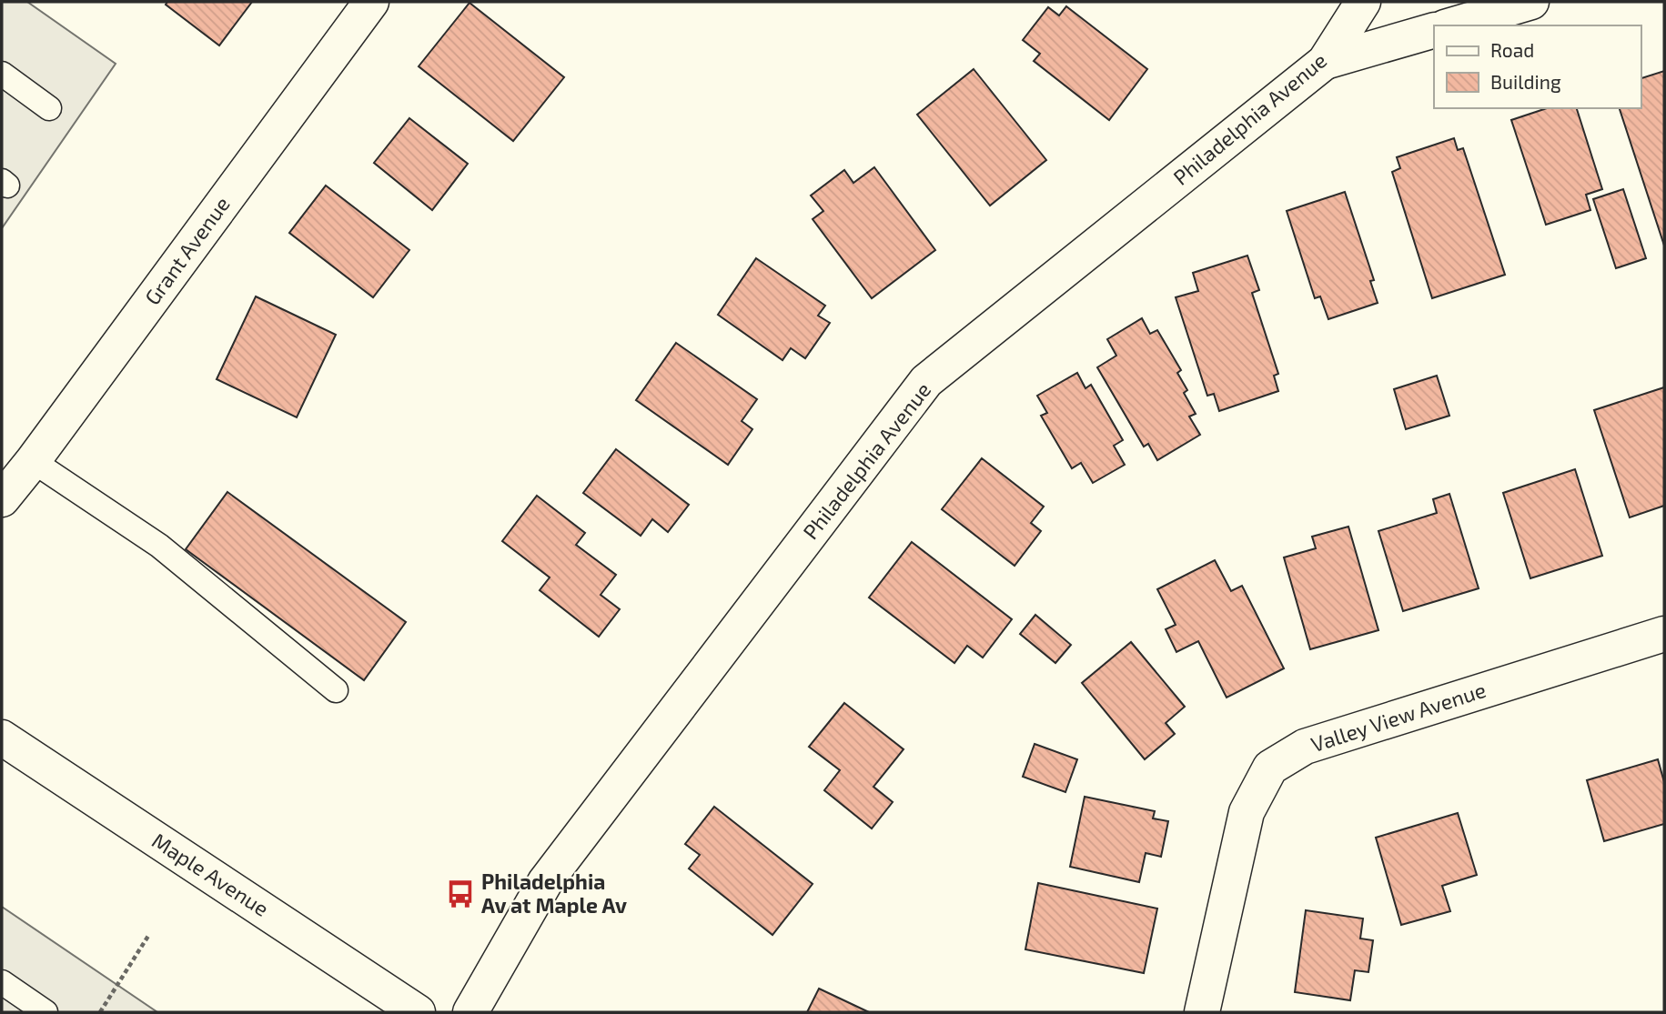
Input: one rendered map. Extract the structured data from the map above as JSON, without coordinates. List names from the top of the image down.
{
  "streets": {
    "street": [
      "Philadelphia Avenue",
      "Grant Avenue",
      "Valley View Avenue",
      "Maple Avenue"
    ]
  },
  "places": {
    "bus stop": ["Philadelphia Av at Maple Av"]
  },
  "legend": ["Road", "Building"]
}
